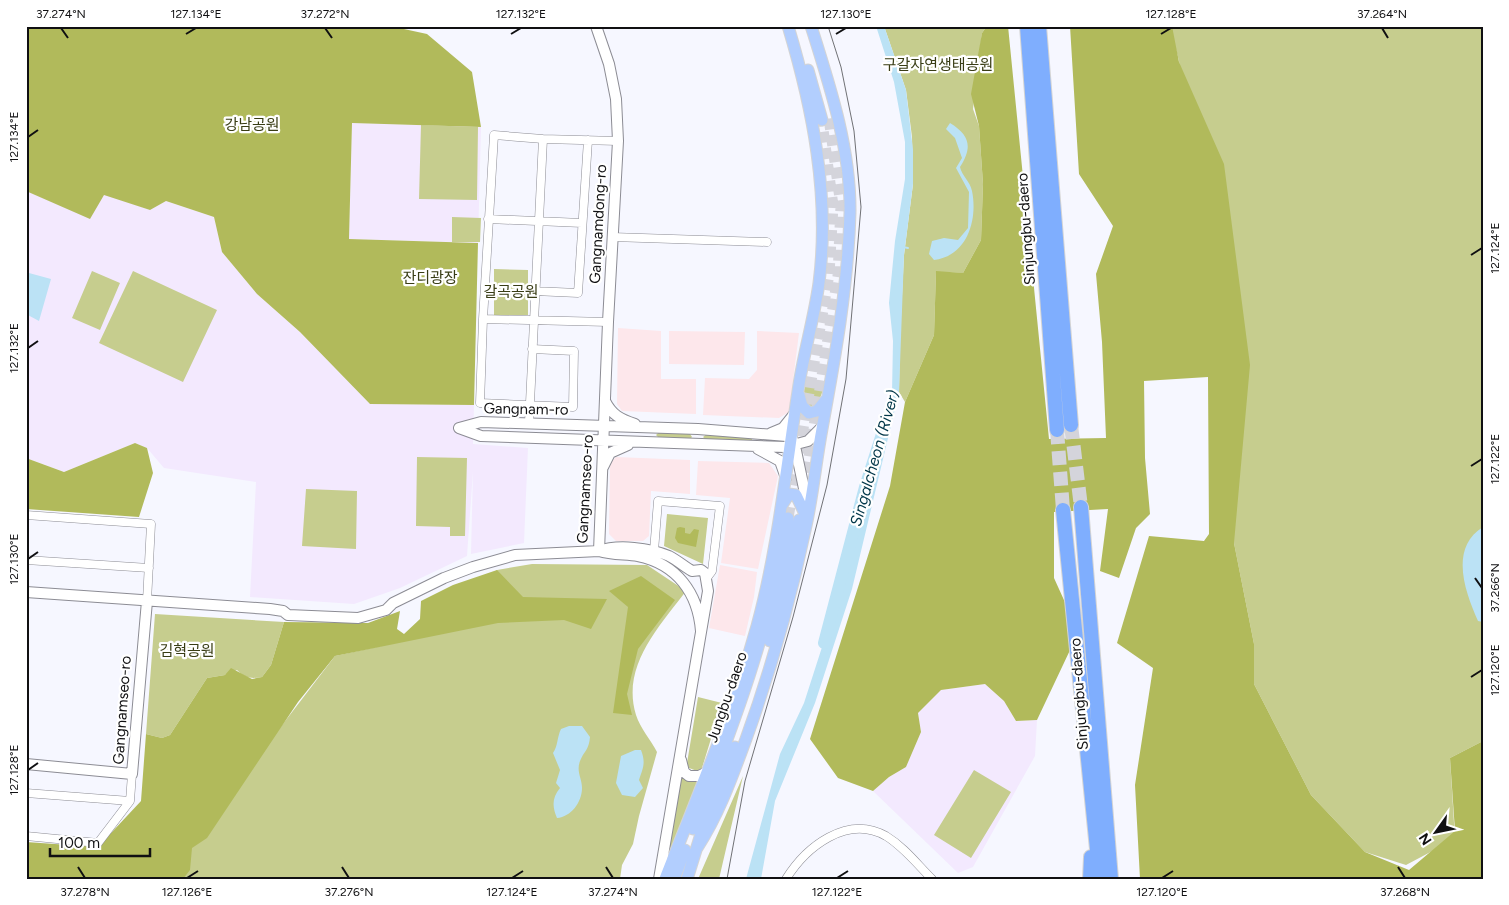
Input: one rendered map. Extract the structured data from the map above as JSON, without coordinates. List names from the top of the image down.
{
  "streets": {
    "highway": ["Sinjungbu-daero"],
    "main road": ["Jungbu-daero"],
    "street": ["Gangnamdong-ro", "Gangnam-ro", "Gangnamseo-ro"]
  },
  "crossings": [
    ["Gangnamdong-ro", "Gangnam-ro"],
    ["Gangnamdong-ro", "Gangnamseo-ro"],
    ["Gangnam-ro", "Gangnamseo-ro"],
    ["Gangnamseo-ro", "Jungbu-daero"]
  ],
  "water": ["Singalcheon (River)"],
  "parks": [
    "구갈자연생태공원",
    "강남공원",
    "잔디광장",
    "갈곡공원",
    "김혁공원"
  ],
  "scale_bar": "100 m",
  "north": "bottom left",
  "coordinates": [
    "37.274°N",
    "127.134°E",
    "37.272°N",
    "127.132°E",
    "127.130°E",
    "127.128°E",
    "37.264°N",
    "127.124°E",
    "127.122°E",
    "37.266°N",
    "127.120°E",
    "37.278°N",
    "127.126°E",
    "37.276°N",
    "37.268°N"
  ]
}
